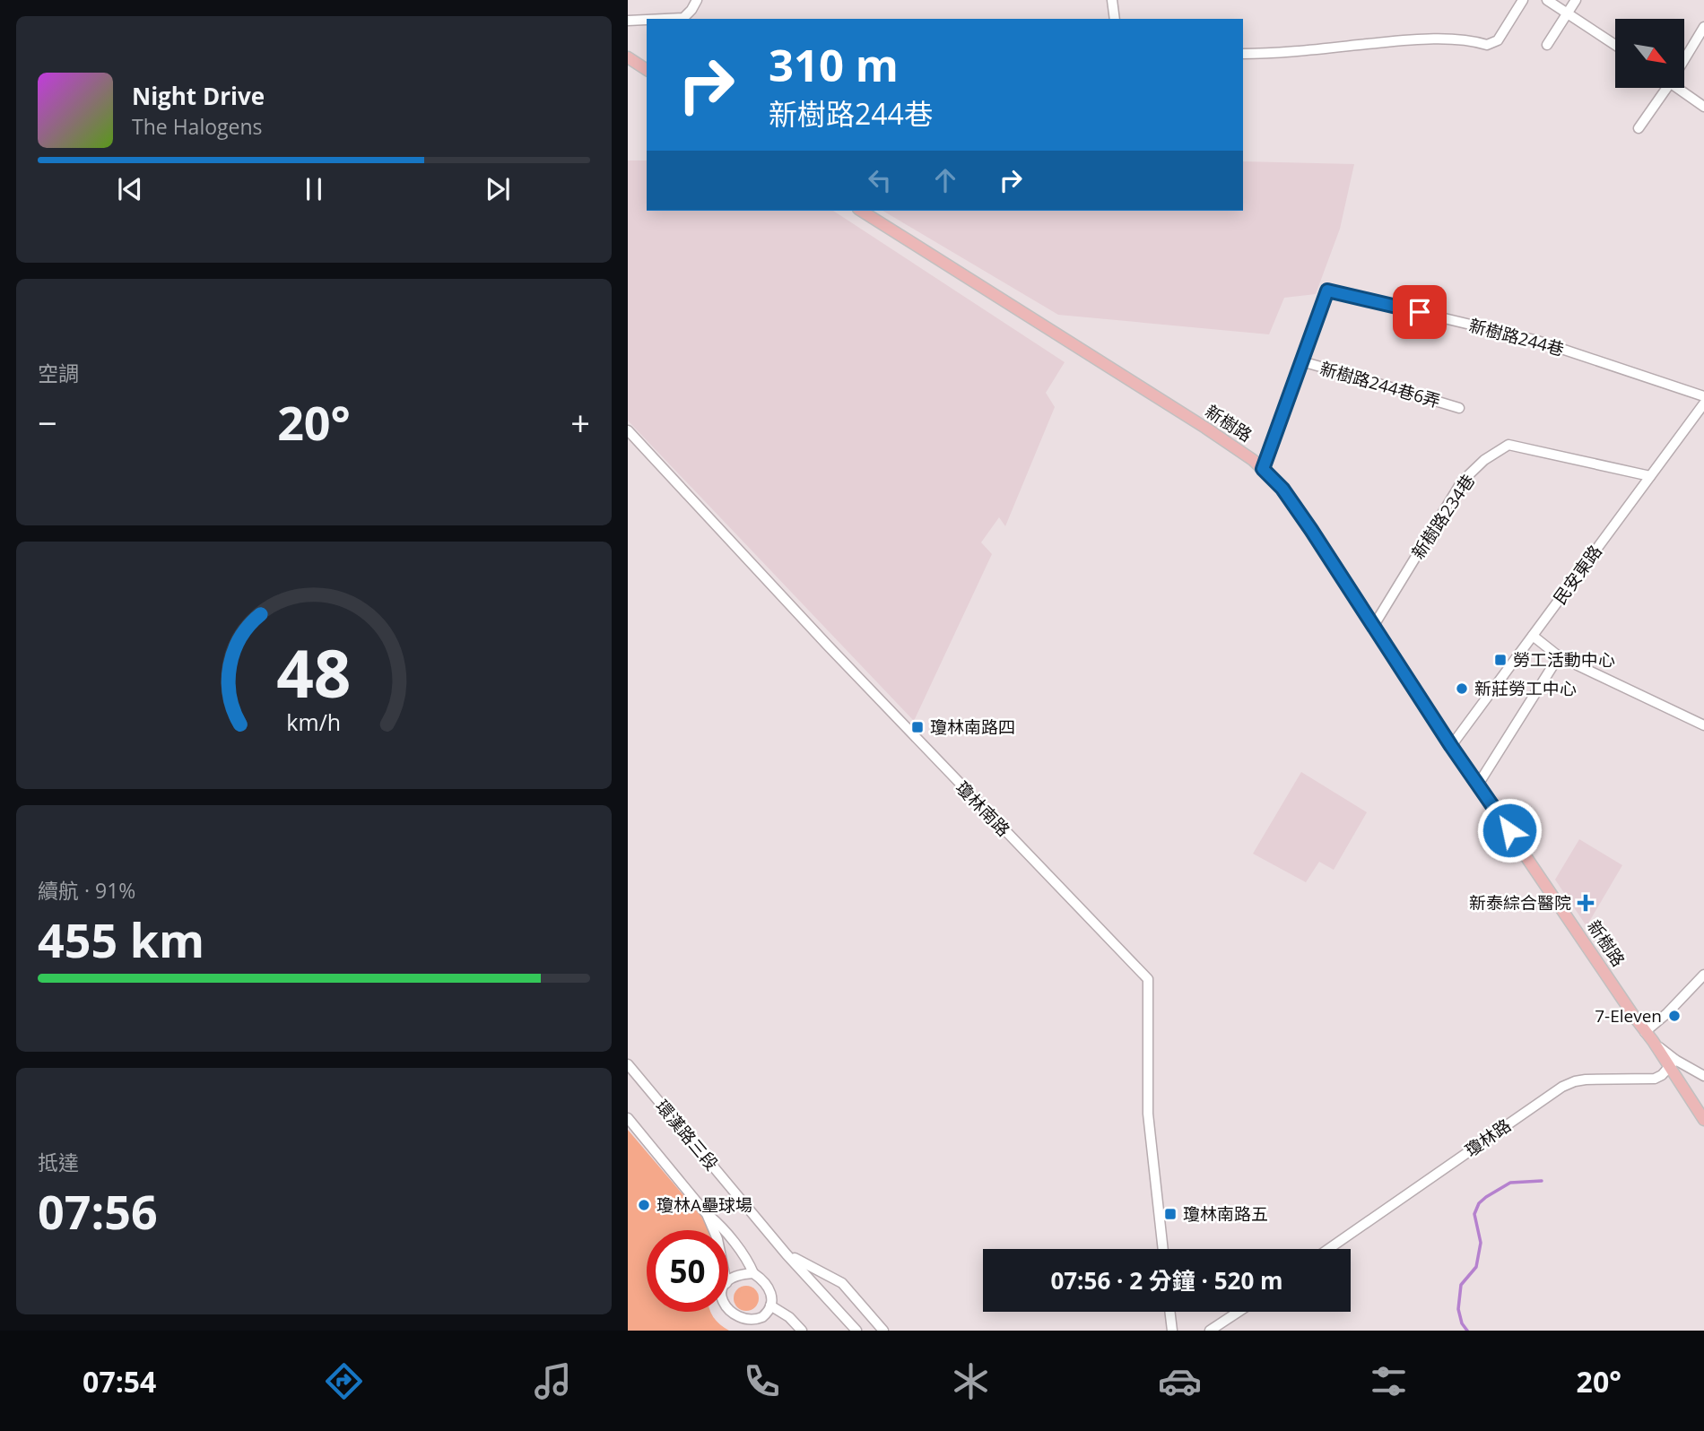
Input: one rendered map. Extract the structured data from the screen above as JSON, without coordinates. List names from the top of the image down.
{
  "streets": {
    "main road": ["新樹路"],
    "street": [
      "新樹路244巷",
      "新樹路244巷6弄",
      "新樹路234巷",
      "民安東路",
      "瓊林南路",
      "環漢路三段",
      "瓊林路"
    ]
  },
  "crossings": [
    ["新樹路244巷", "新樹路244巷6弄"],
    ["新樹路244巷", "新樹路"],
    ["新樹路", "新樹路234巷"],
    ["新樹路", "民安東路"],
    ["新樹路", "瓊林路"],
    ["新樹路234巷", "民安東路"]
  ],
  "places": {
    "transit": ["勞工活動中心", "瓊林南路四", "瓊林南路五"],
    "other": ["新莊勞工中心", "7-Eleven", "瓊林A壘球場"],
    "health": ["新泰綜合醫院"]
  },
  "north": "bottom right",
  "page": {
    "turn": ["310 m", "新樹路244巷"],
    "song": ["Night Drive", "The Halogens"],
    "tile": [
      "空調",
      ["續航 · 91%", "455 km"],
      ["抵達", "07:56"]
    ],
    "heat": ["−", "20°", "+"],
    "limit": "50",
    "trip": "07:56 · 2 分鐘 · 520 m",
    "tabs": ["07:54", "20°"],
    "gauge": ["48", "km/h"]
  }
}
